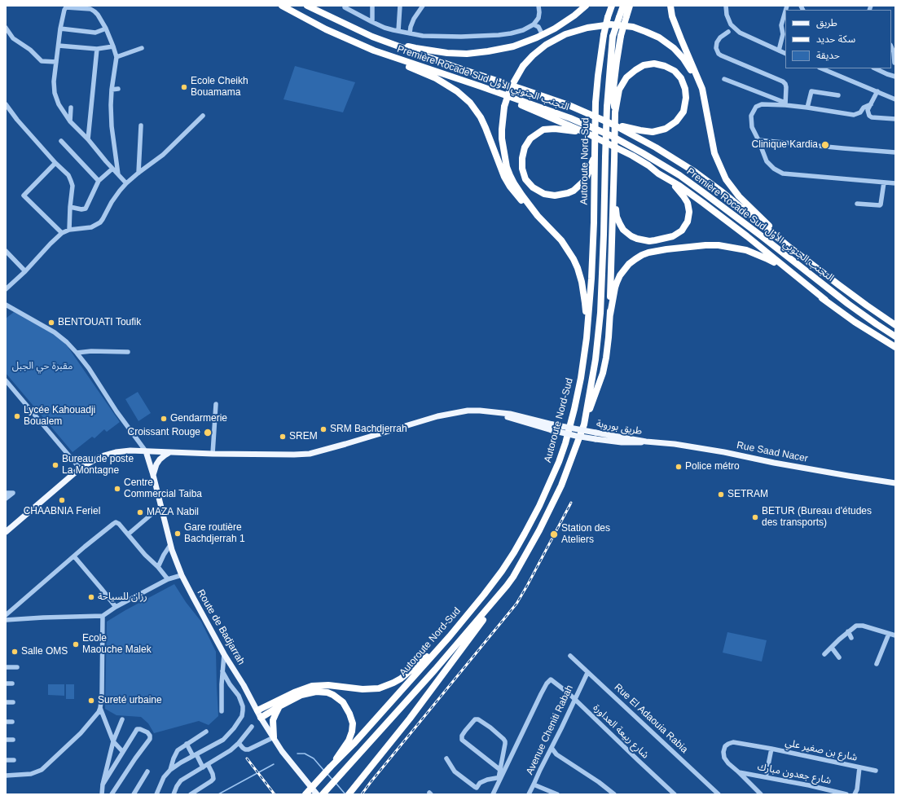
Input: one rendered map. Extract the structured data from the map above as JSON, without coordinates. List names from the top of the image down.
{
  "streets": {
    "highway": ["Première Rocade Sud التجنب الجنوبي الأول", "Autoroute Nord-Sud"],
    "main road": ["طريق بوروبة", "Rue Saad Nacer", "Route de Badjarrah"],
    "street": [
      "Rue El Adaouia Rabia",
      "Avenue Cheniti Rabah",
      "شارع ربيعة العداورة",
      "شارع بن صغير علي",
      "شارع جعدون مبارك"
    ]
  },
  "crossings": [
    ["طريق بوروبة", "Rue Saad Nacer"],
    ["طريق بوروبة", "Route de Badjarrah"],
    ["Rue El Adaouia Rabia", "Avenue Cheniti Rabah"],
    ["Avenue Cheniti Rabah", "شارع ربيعة العداورة"],
    ["شارع بن صغير علي", "شارع جعدون مبارك"]
  ],
  "parks": ["مقبرة حي الجبل"],
  "places": [
    "Ecole Cheikh Bouamama",
    "Clinique Kardia",
    "BENTOUATI Toufik",
    "Lycée Kahouadji Boualem",
    "Gendarmerie",
    "SRM Bachdjerrah",
    "Croissant Rouge",
    "SREM",
    "Bureau de poste La Montagne",
    "Police métro",
    "Centre Commercial Taiba",
    "SETRAM",
    "CHAABNIA Feriel",
    "MAZA Nabil",
    "BETUR (Bureau d'études des transports)",
    "Gare routière Bachdjerrah 1",
    "Station des Ateliers",
    "رزان للسياحة",
    "Ecole Maouche Malek",
    "Salle OMS",
    "Sureté urbaine"
  ],
  "legend": ["طريق", "سكة حديد", "حديقة"]
}
